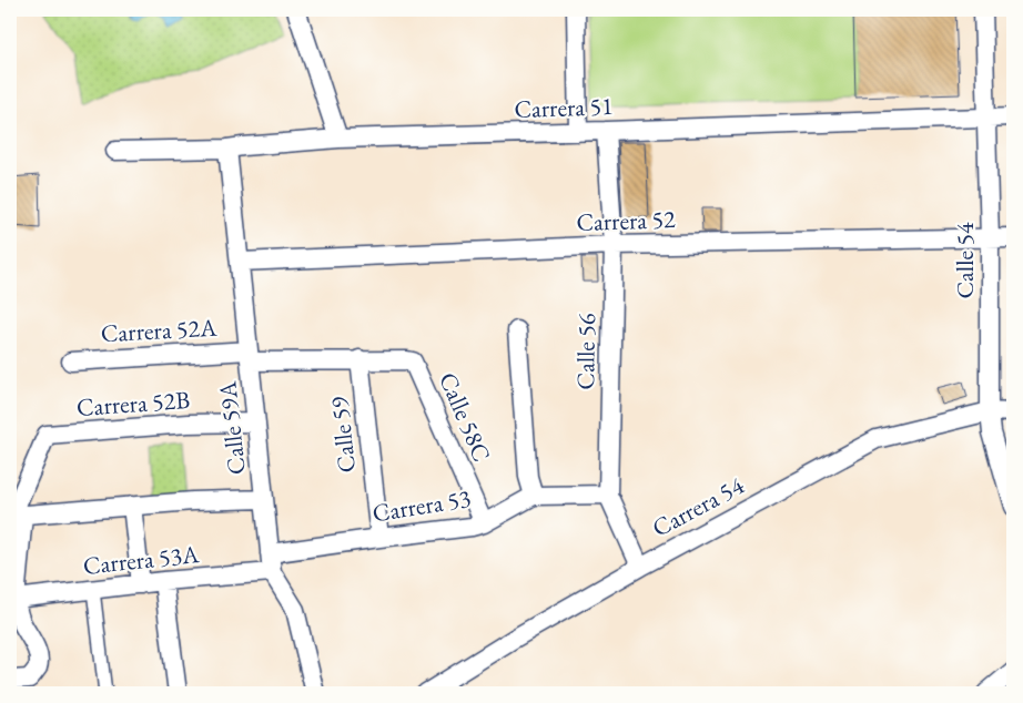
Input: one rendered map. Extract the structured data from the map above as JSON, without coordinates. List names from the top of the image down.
{
  "streets": {
    "street": [
      "Carrera 51",
      "Carrera 52",
      "Calle 54",
      "Carrera 52A",
      "Calle 56",
      "Carrera 52B",
      "Calle 58C",
      "Calle 59A",
      "Calle 59",
      "Carrera 53",
      "Carrera 54",
      "Carrera 53A"
    ]
  },
  "crossings": [
    ["Carrera 51", "Calle 54"],
    ["Carrera 51", "Calle 56"],
    ["Carrera 51", "Calle 59A"],
    ["Carrera 52", "Calle 54"],
    ["Carrera 52", "Calle 56"],
    ["Carrera 52", "Calle 59A"],
    ["Calle 54", "Carrera 54"],
    ["Carrera 52A", "Calle 58C"],
    ["Carrera 52A", "Calle 59A"],
    ["Carrera 52A", "Calle 59"],
    ["Calle 56", "Carrera 53"],
    ["Calle 56", "Carrera 54"],
    ["Carrera 52B", "Calle 59A"],
    ["Calle 58C", "Carrera 53"],
    ["Calle 59A", "Carrera 53"],
    ["Calle 59A", "Carrera 53A"],
    ["Calle 59", "Carrera 53"]
  ]
}
